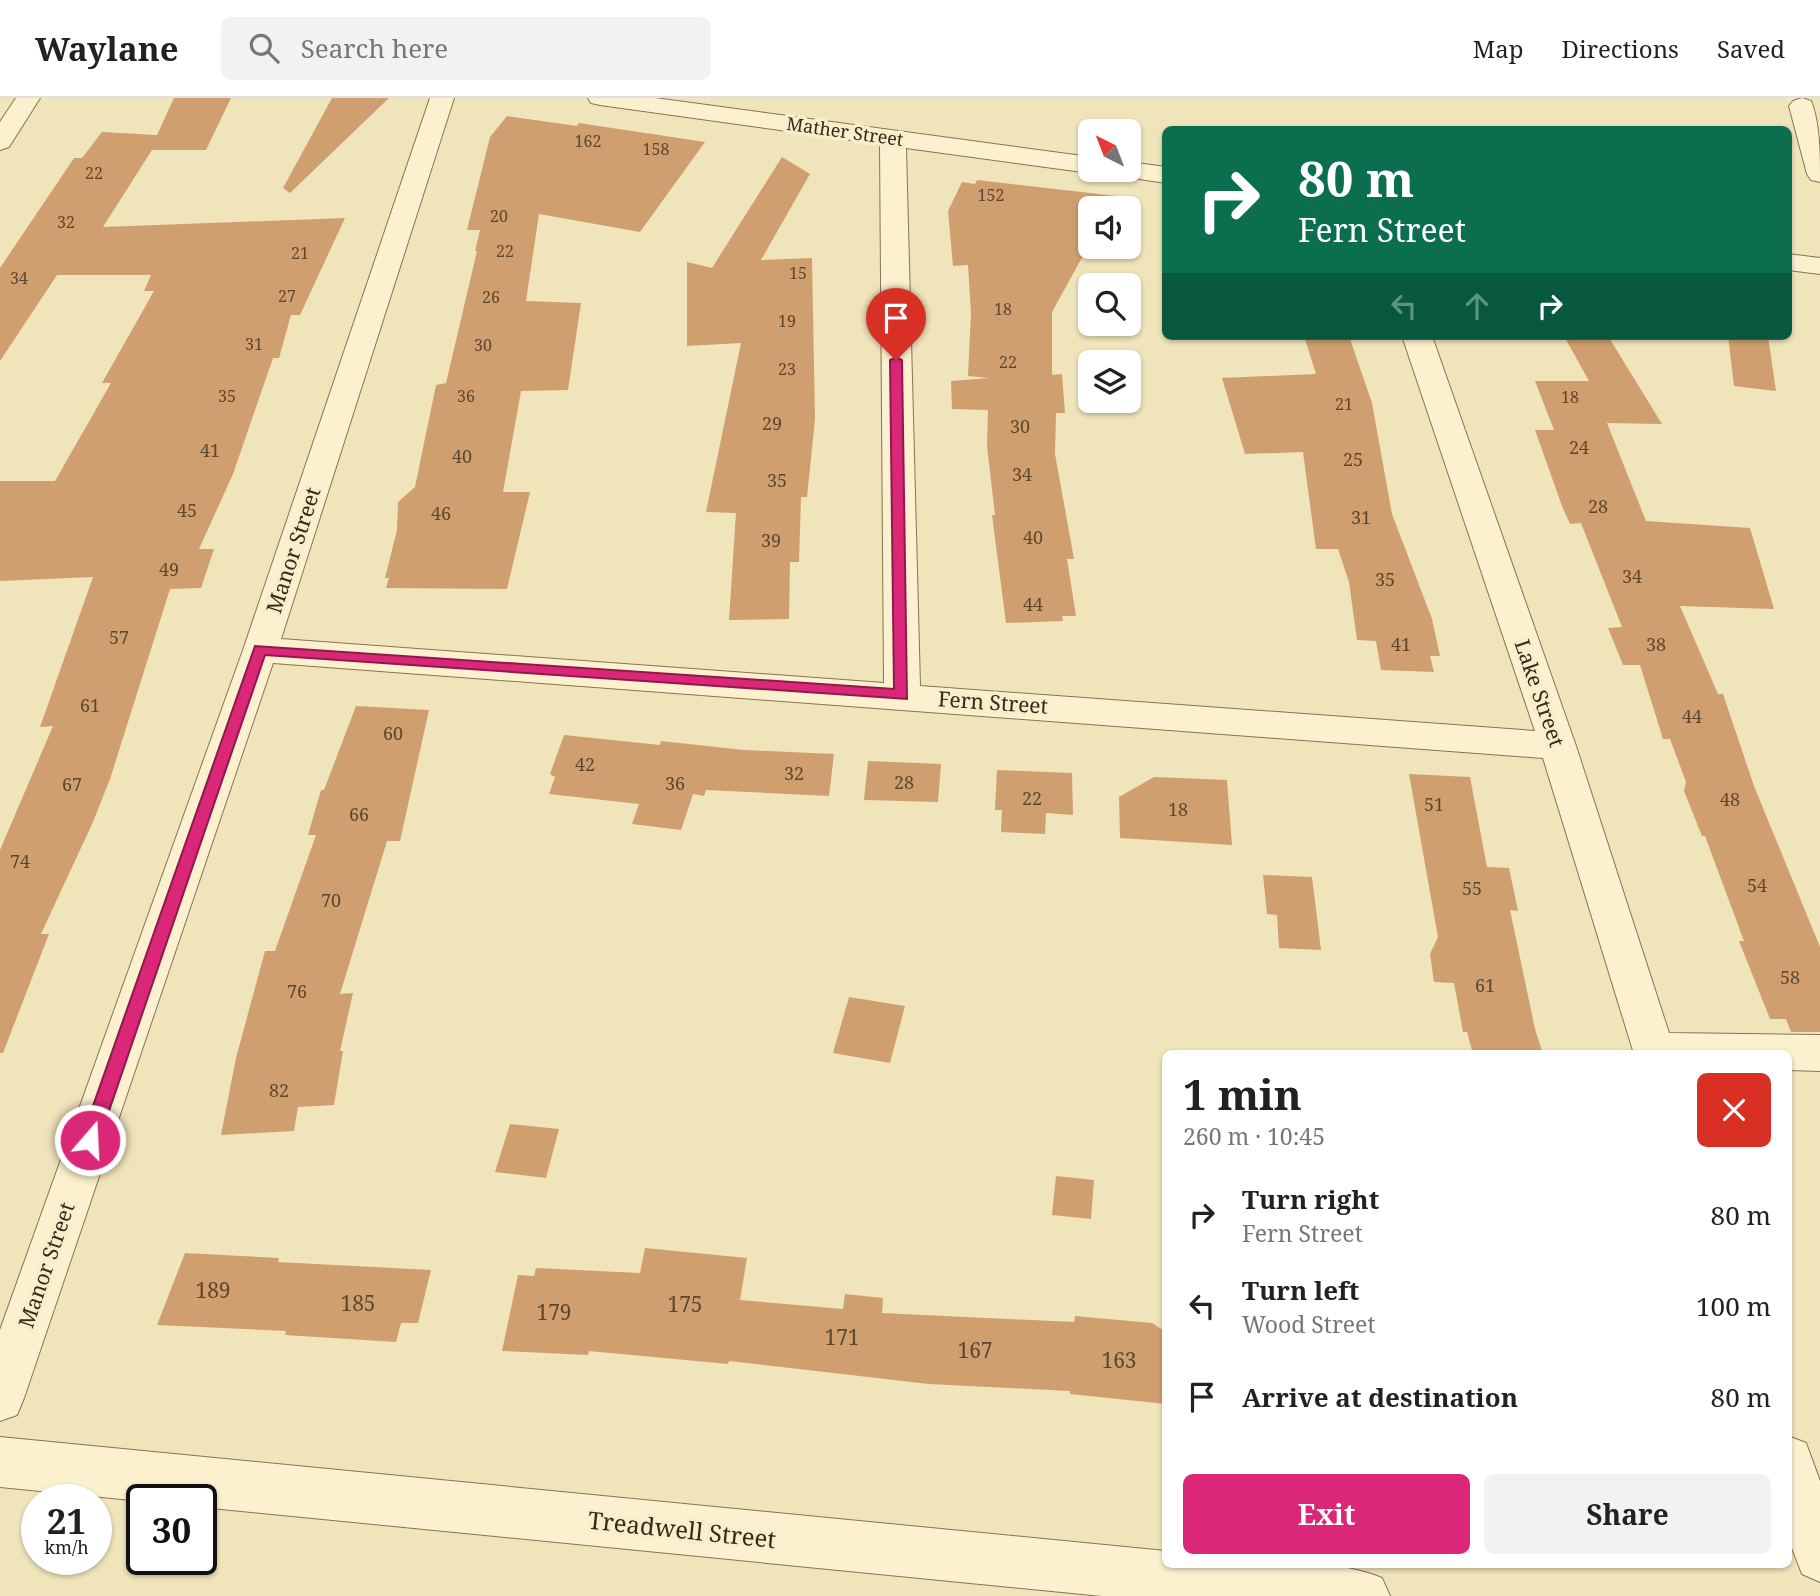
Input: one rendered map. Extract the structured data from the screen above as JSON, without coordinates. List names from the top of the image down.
{
  "streets": {
    "street": [
      "Mather Street",
      "Manor Street",
      "Lake Street",
      "Fern Street",
      "Treadwell Street"
    ]
  },
  "crossings": [
    ["Manor Street", "Fern Street"],
    ["Lake Street", "Fern Street"]
  ],
  "house_numbers": [
    "162",
    "158",
    "22",
    "152",
    "20",
    "32",
    "22",
    "21",
    "15",
    "34",
    "27",
    "26",
    "18",
    "19",
    "31",
    "30",
    "22",
    "23",
    "35",
    "36",
    "18",
    "21",
    "29",
    "30",
    "24",
    "41",
    "40",
    "25",
    "34",
    "35",
    "28",
    "45",
    "46",
    "31",
    "40",
    "39",
    "49",
    "34",
    "35",
    "44",
    "57",
    "41",
    "38",
    "61",
    "44",
    "60",
    "42",
    "32",
    "28",
    "36",
    "67",
    "22",
    "48",
    "51",
    "18",
    "66",
    "74",
    "54",
    "55",
    "70",
    "58",
    "61",
    "76",
    "82",
    "189",
    "185",
    "175",
    "179",
    "171",
    "167",
    "163"
  ],
  "north": "top left",
  "page": {
    "header": "Waylane",
    "search": "Search here",
    "nav": ["Map", "Directions", "Saved"],
    "turn": ["80 m", "Fern Street"],
    "heading": ["1 min", "260 m · 10:45"],
    "list": [
      {
        "name": "Turn right",
        "note": "Fern Street",
        "value": "80 m"
      },
      {
        "name": "Turn left",
        "note": "Wood Street",
        "value": "100 m"
      },
      {
        "name": "Arrive at destination",
        "value": "80 m"
      }
    ],
    "buttons": ["Exit", "Share"],
    "speed": "21 km/h",
    "limit": "30"
  }
}
